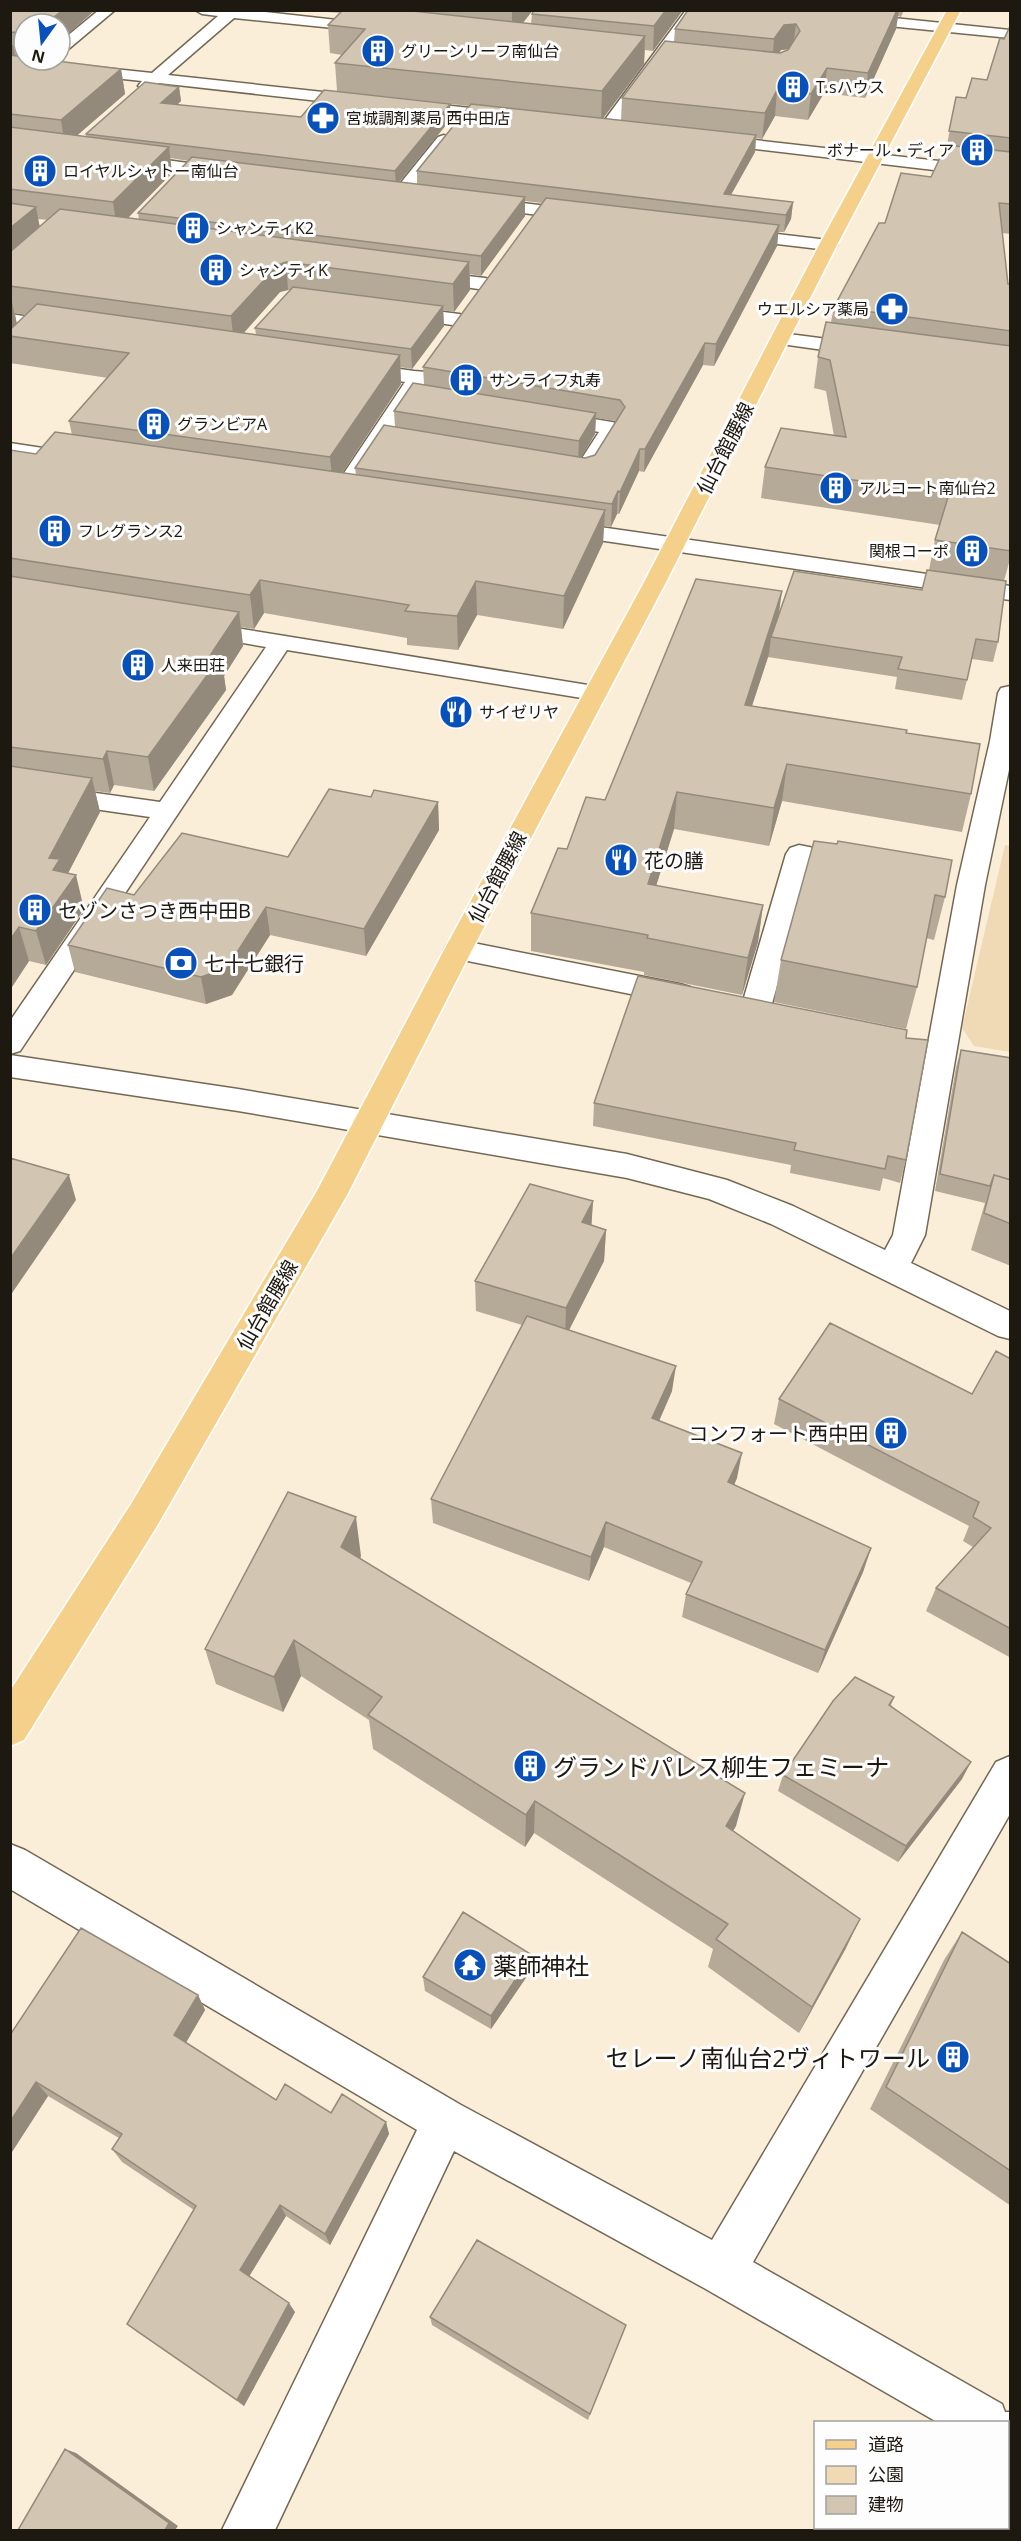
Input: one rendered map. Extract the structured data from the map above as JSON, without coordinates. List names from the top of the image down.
{
  "streets": {
    "main road": ["仙台館腰線"]
  },
  "places": {
    "building": [
      "グリーンリーフ南仙台",
      "T.sハウス",
      "ボナール・ディア",
      "ロイヤルシャトー南仙台",
      "シャンティK2",
      "シャンティK",
      "サンライフ丸寿",
      "グランビアA",
      "アルコート南仙台2",
      "フレグランス2",
      "関根コーポ",
      "人来田荘",
      "セゾンさつき西中田B",
      "コンフォート西中田",
      "グランドパレス柳生フェミーナ",
      "セレーノ南仙台2ヴィトワール"
    ],
    "pharmacy": ["宮城調剤薬局 西中田店", "ウエルシア薬局"],
    "restaurant": ["サイゼリヤ", "花の膳"],
    "bank": ["七十七銀行"],
    "temple": ["薬師神社"]
  },
  "legend": ["道路", "公園", "建物"],
  "north": "bottom"
}
